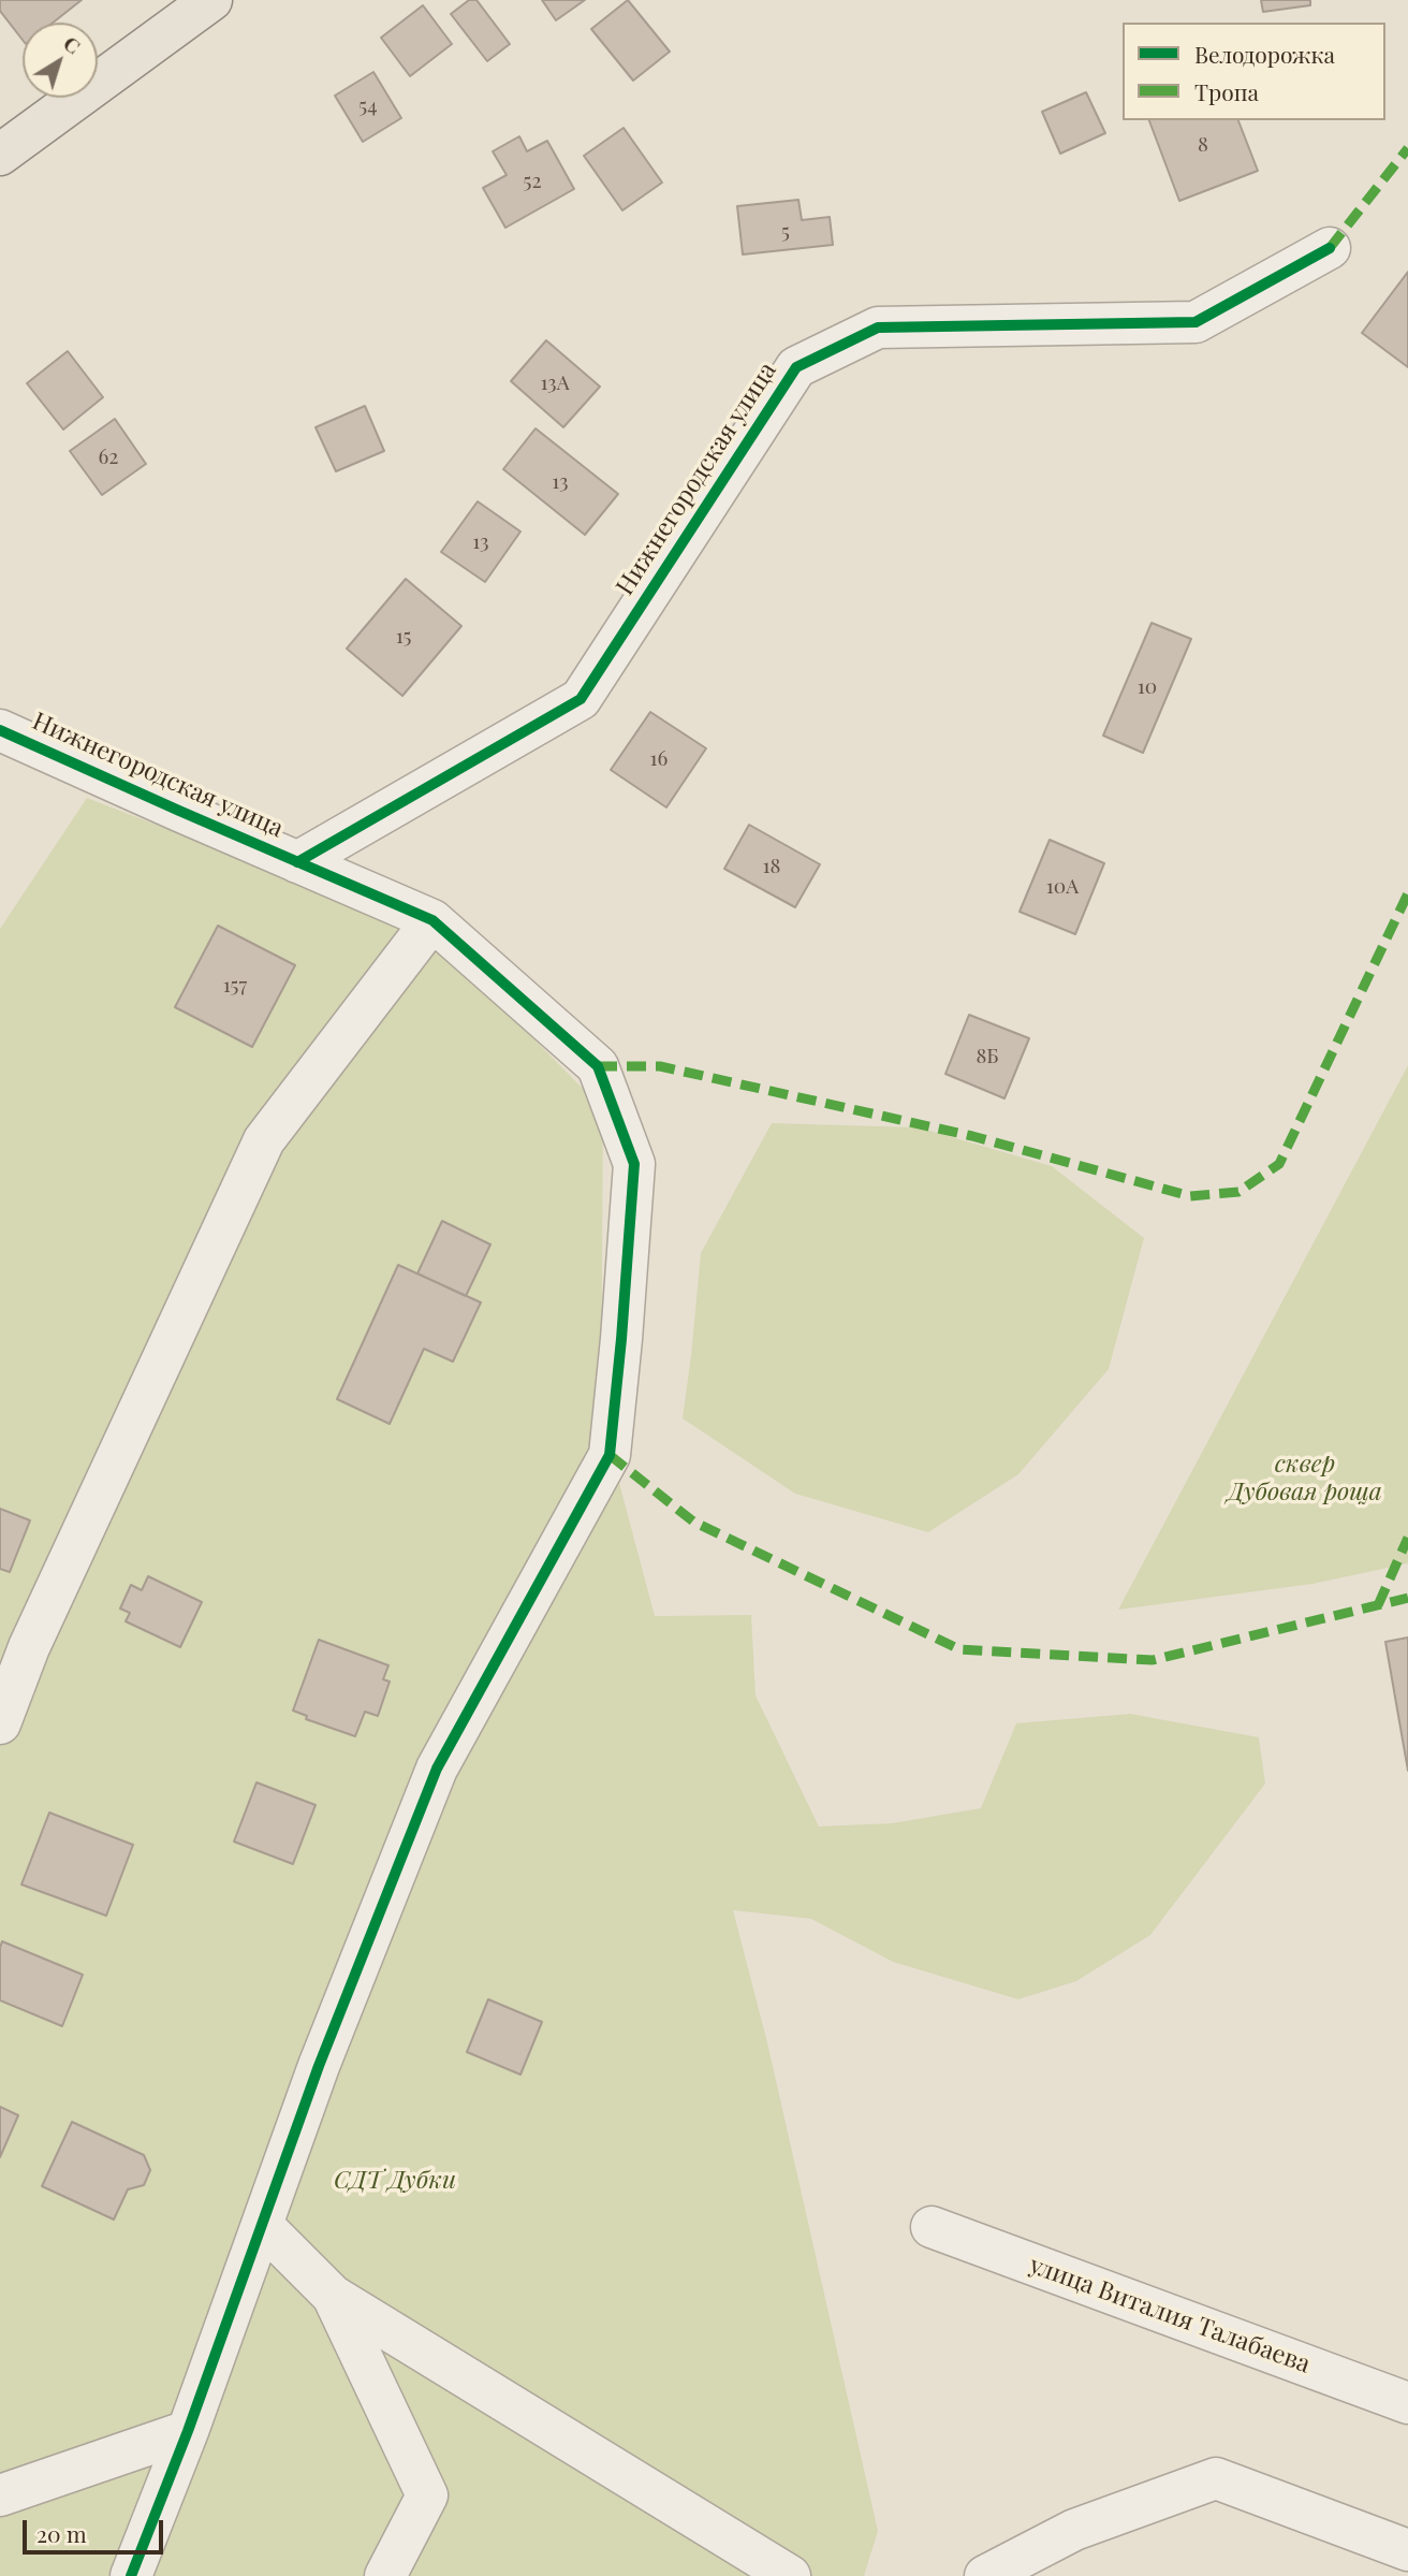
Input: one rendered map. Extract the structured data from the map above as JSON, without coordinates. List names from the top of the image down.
{
  "streets": {
    "street": ["Нижнегородская улица", "улица Виталия Талабаева"]
  },
  "parks": ["сквер Дубовая роща", "СДТ Дубки"],
  "house_numbers": [
    "54",
    "8",
    "52",
    "5",
    "13А",
    "62",
    "13",
    "13",
    "15",
    "10",
    "16",
    "18",
    "10А",
    "157",
    "8Б"
  ],
  "legend": ["Велодорожка", "Тропа"],
  "scale_bar": "20 m",
  "north": "top right"
}
